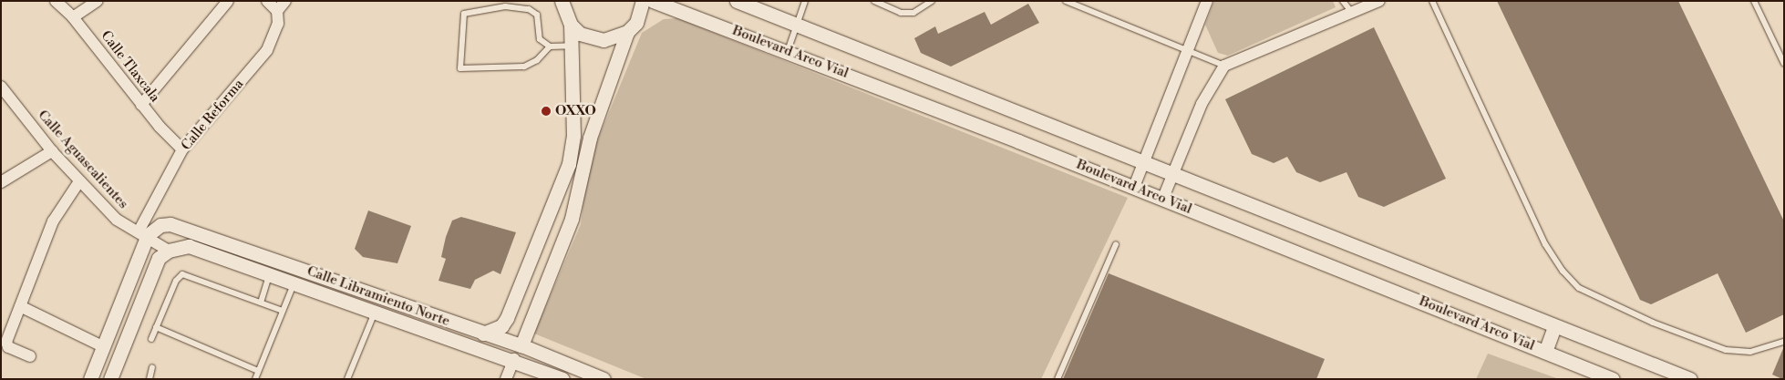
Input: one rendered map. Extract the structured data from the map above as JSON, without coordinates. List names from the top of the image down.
{
  "streets": {
    "street": [
      "Boulevard Arco Vial",
      "Calle Tlaxcala",
      "Calle Reforma",
      "Calle Aguascalientes",
      "Calle Libramiento Norte"
    ]
  },
  "crossings": [
    ["Calle Tlaxcala", "Calle Reforma"],
    ["Calle Reforma", "Calle Aguascalientes"],
    ["Calle Reforma", "Calle Libramiento Norte"],
    ["Calle Aguascalientes", "Calle Libramiento Norte"]
  ],
  "places": ["OXXO"]
}
